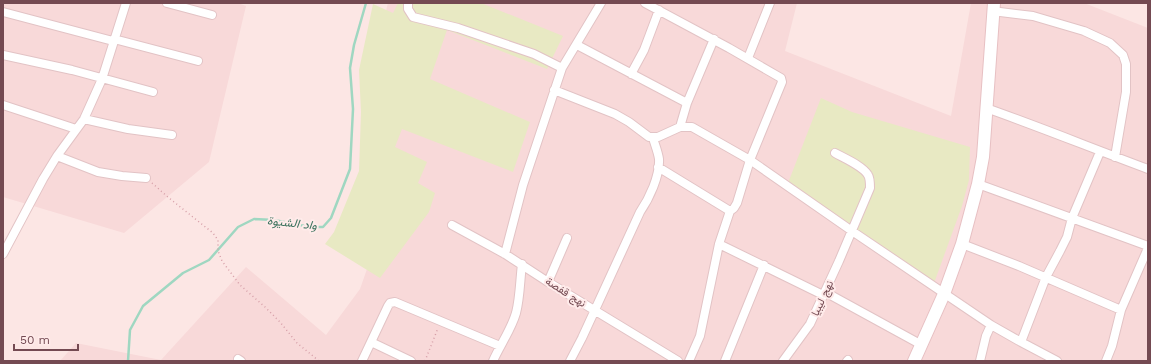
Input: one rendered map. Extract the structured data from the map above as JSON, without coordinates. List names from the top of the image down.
{
  "streets": {
    "street": ["نهج قفصة", "نهج ليبيا"]
  },
  "water": ["واد الشيوة"],
  "scale_bar": "50 m"
}
